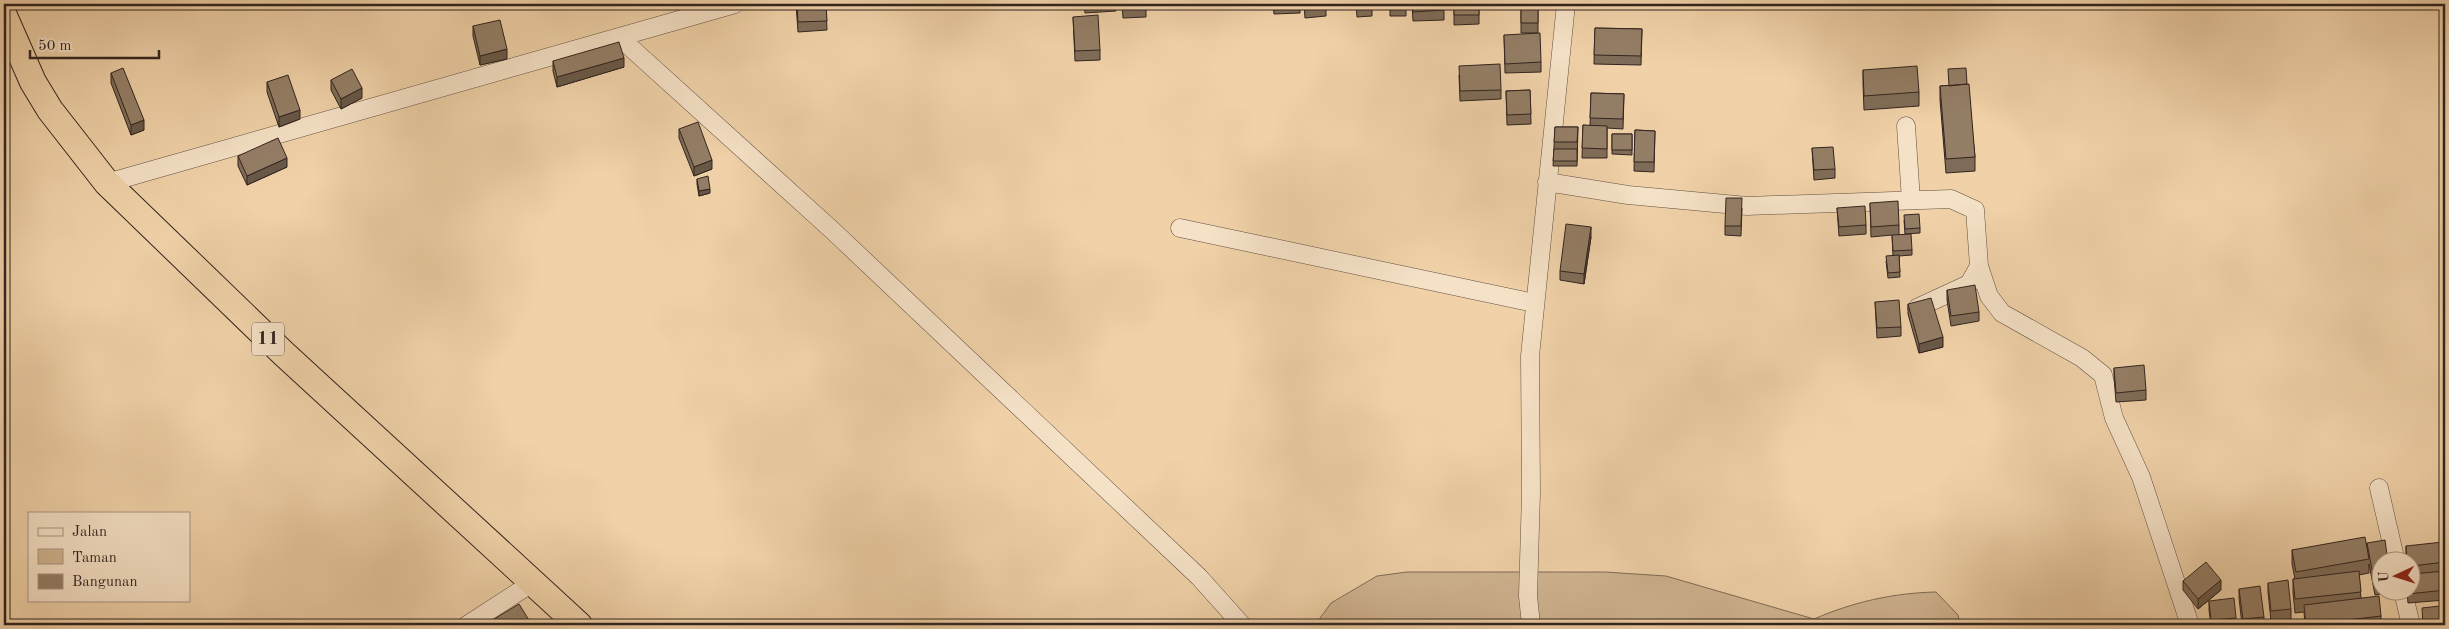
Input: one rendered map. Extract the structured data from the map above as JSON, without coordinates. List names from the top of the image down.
{
  "streets": {
    "highway": ["11"]
  },
  "legend": ["Jalan", "Taman", "Bangunan"],
  "scale_bar": "50 m",
  "north": "left"
}
